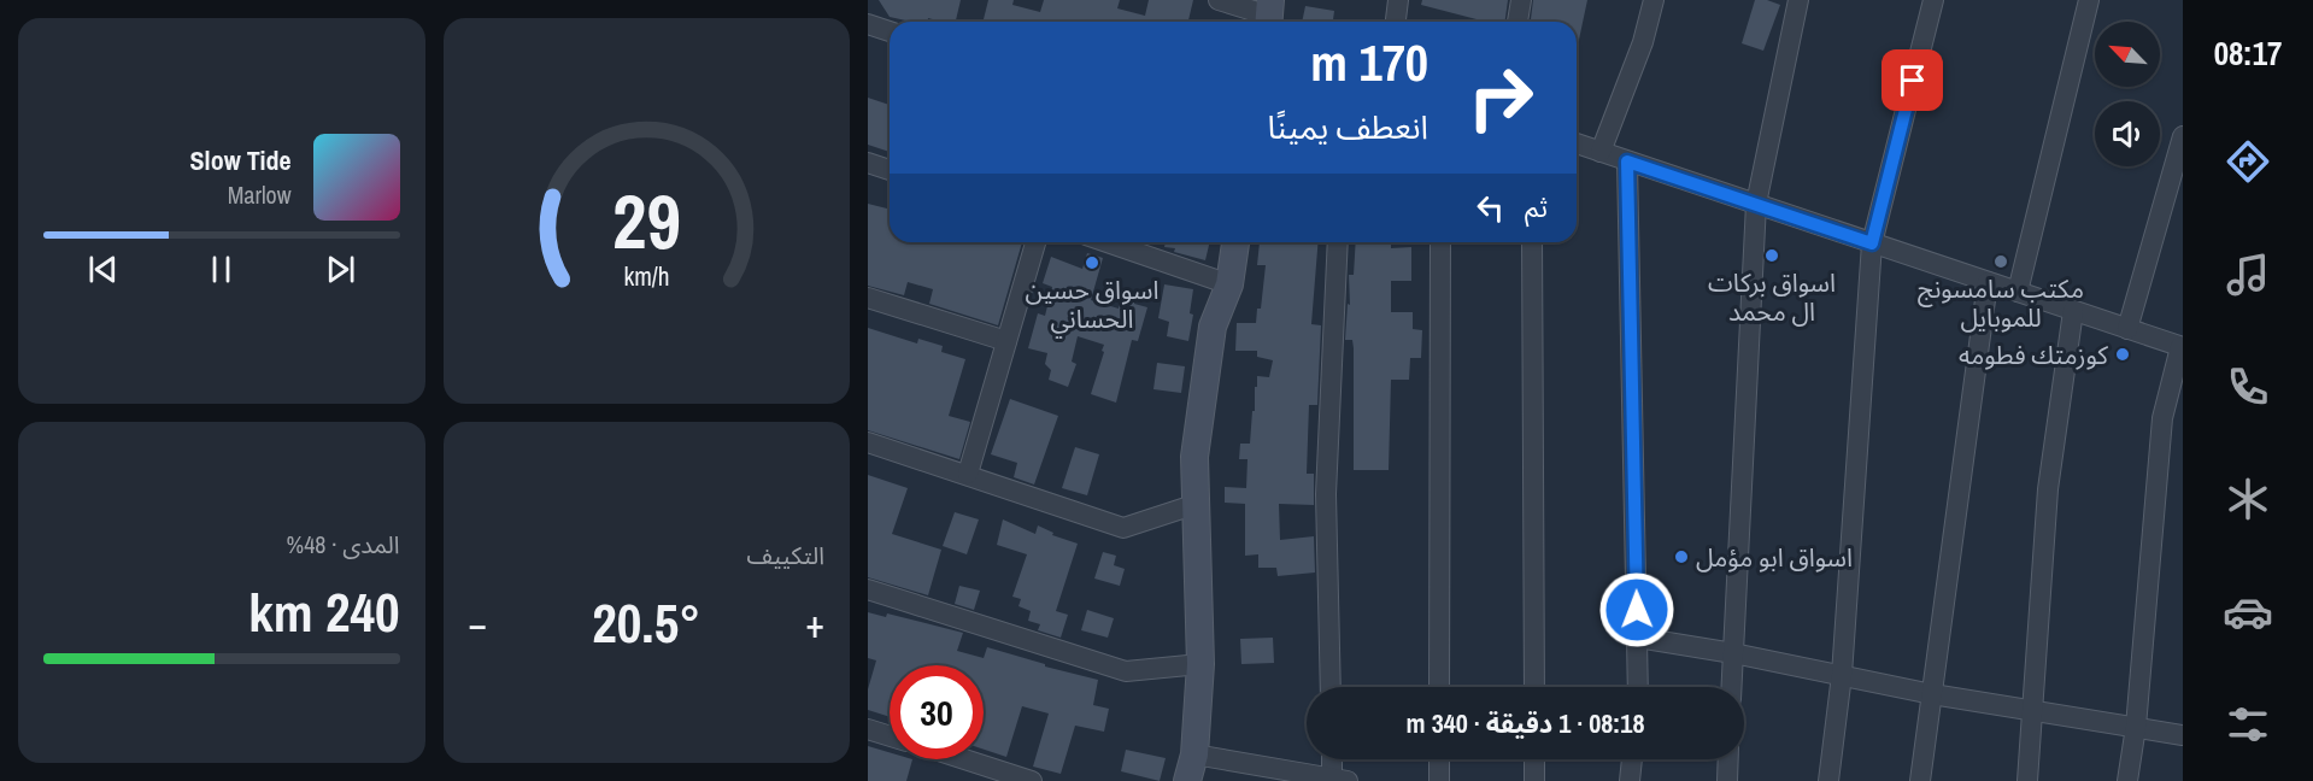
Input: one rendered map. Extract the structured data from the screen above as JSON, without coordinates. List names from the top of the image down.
{
  "places": [
    "اسواق بركات ال محمد",
    "مكتب سامسونج للموبايل",
    "اسواق حسين الحساني",
    "كوزمتك فطومه",
    "اسواق ابو مؤمل"
  ],
  "north": "top left",
  "page": {
    "tabs": "08:17",
    "turn": ["170 m", "انعطف يمينًا"],
    "song": ["Slow Tide", "Marlow"],
    "then": "ثم",
    "tile": [
      "التكييف",
      ["المدى · 48%", "240 km"]
    ],
    "heat": ["−", "20.5°", "+"],
    "limit": "30",
    "trip": "08:18 · 1 دقيقة · 340 m",
    "gauge": ["29", "km/h"]
  }
}
